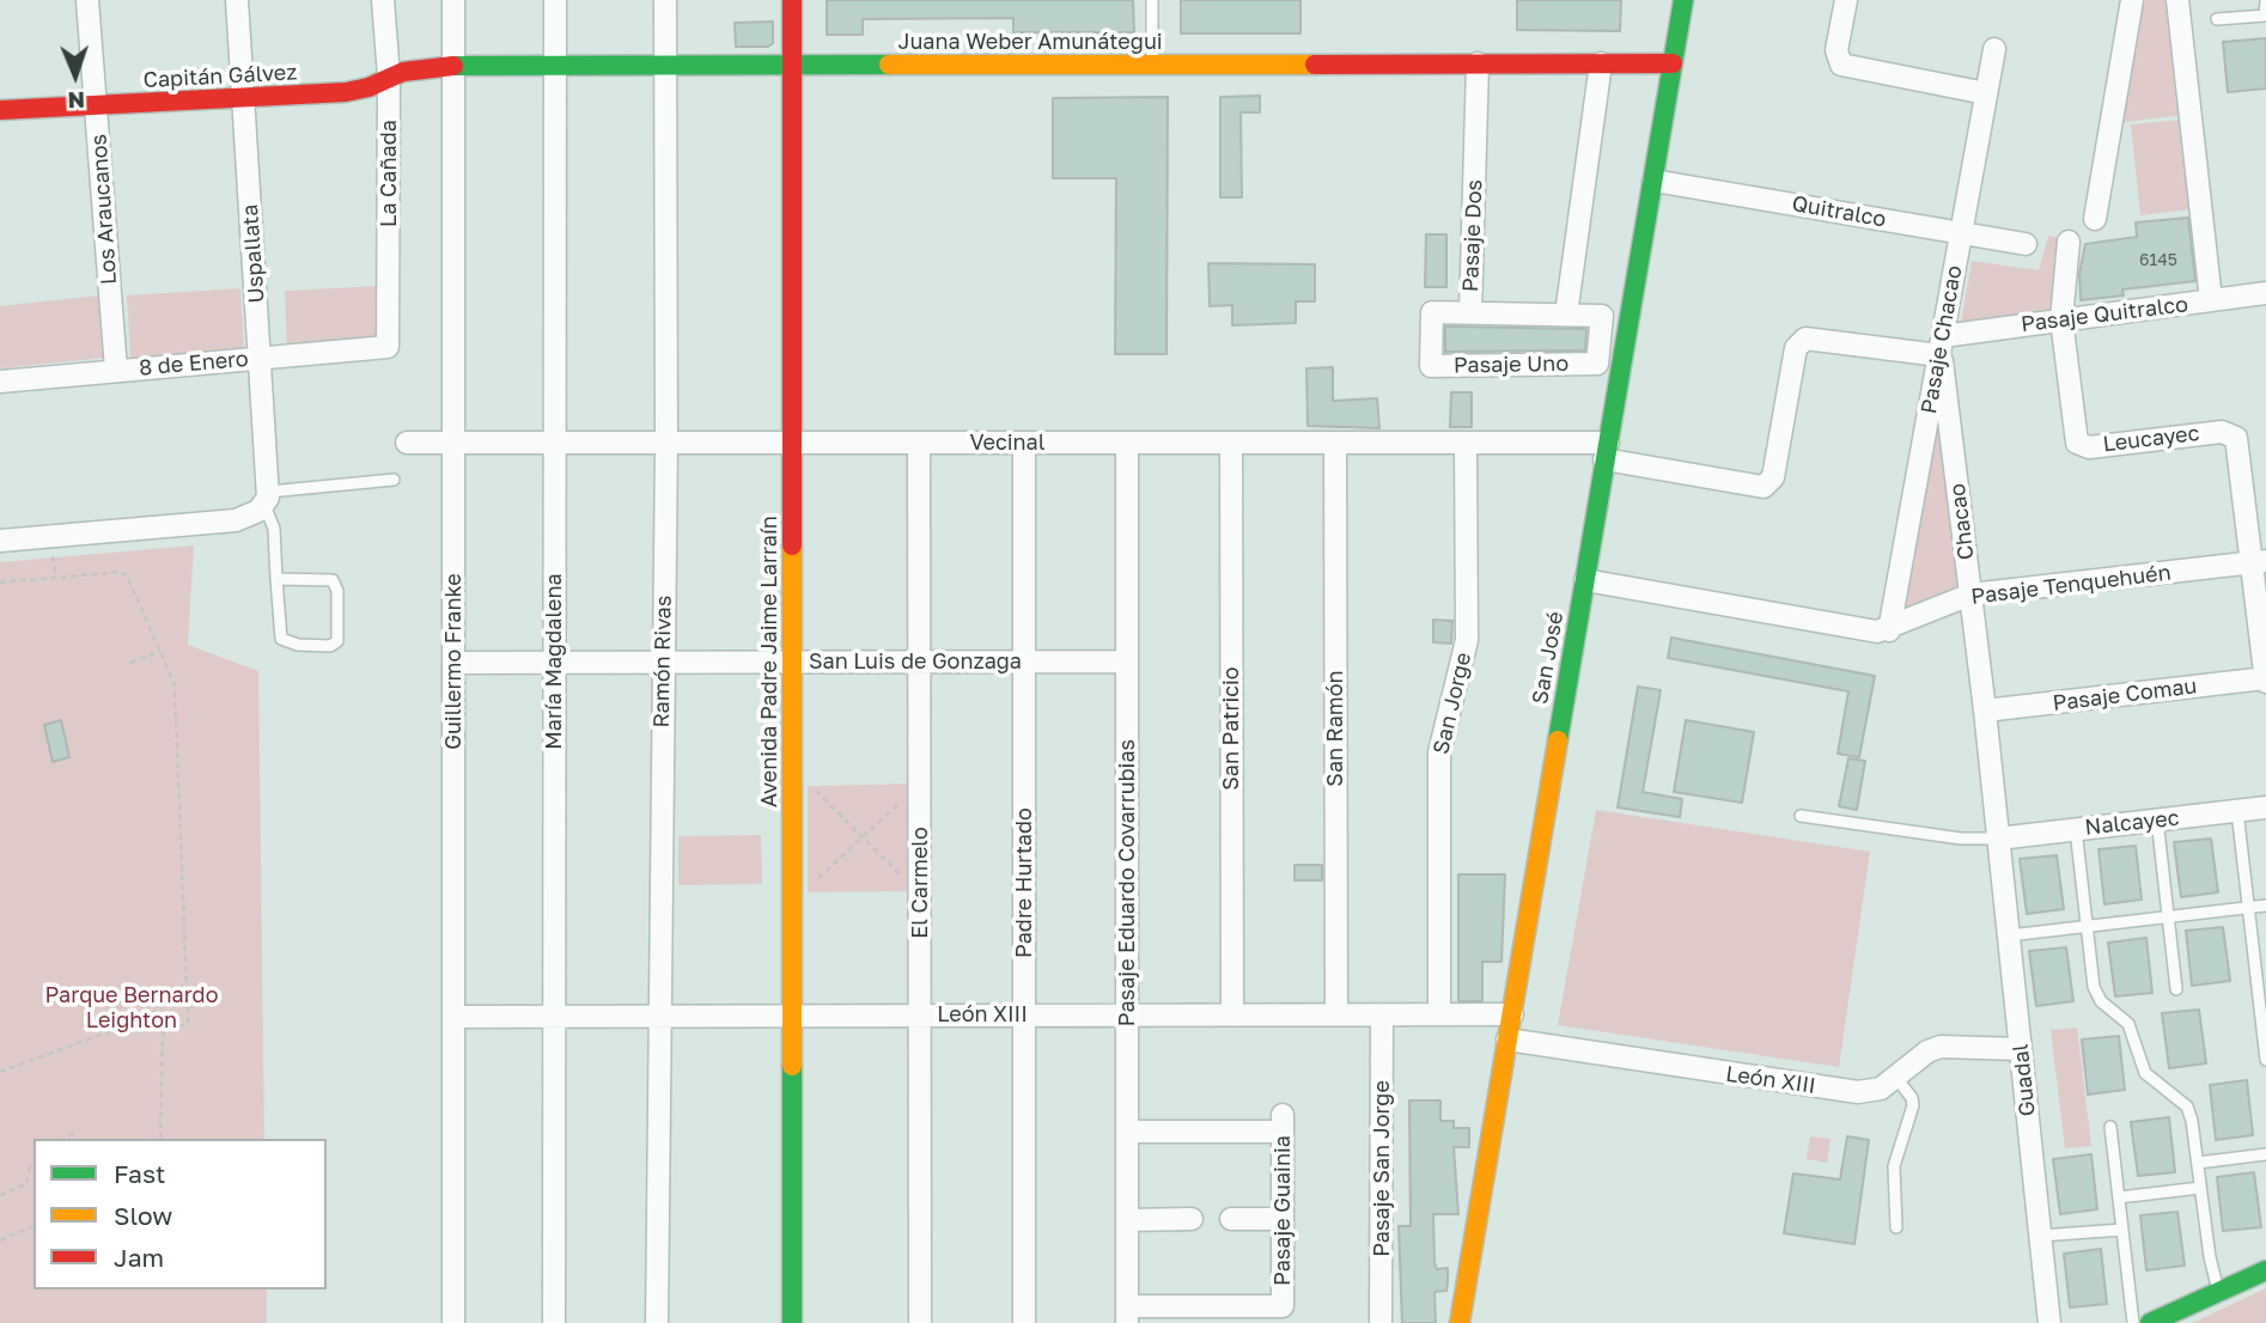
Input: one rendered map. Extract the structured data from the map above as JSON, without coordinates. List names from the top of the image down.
{
  "streets": {
    "street": [
      "Juana Weber Amunátegui",
      "Capitán Gálvez",
      "La Cañada",
      "Los Araucanos",
      "Quitralco",
      "Pasaje Dos",
      "Uspallata",
      "Pasaje Quitralco",
      "Pasaje Chacao",
      "8 de Enero",
      "Pasaje Uno",
      "Leucayec",
      "Vecinal",
      "Chacao",
      "Pasaje Tenquehuén",
      "San José",
      "Guillermo Franke",
      "María Magdalena",
      "Ramón Rivas",
      "Avenida Padre Jaime Larraín",
      "San Luis de Gonzaga",
      "Pasaje Comau",
      "San Jorge",
      "San Patricio",
      "San Ramón",
      "Nalcayec",
      "El Carmelo",
      "Padre Hurtado",
      "Pasaje Eduardo Covarrubias",
      "León XIII",
      "Guadal",
      "Pasaje San Jorge",
      "Pasaje Guainia"
    ]
  },
  "crossings": [
    ["Juana Weber Amunátegui", "Capitán Gálvez"],
    ["Juana Weber Amunátegui", "La Cañada"],
    ["Juana Weber Amunátegui", "Pasaje Dos"],
    ["Juana Weber Amunátegui", "San José"],
    ["Juana Weber Amunátegui", "Guillermo Franke"],
    ["Juana Weber Amunátegui", "María Magdalena"],
    ["Juana Weber Amunátegui", "Ramón Rivas"],
    ["Juana Weber Amunátegui", "Avenida Padre Jaime Larraín"],
    ["Capitán Gálvez", "La Cañada"],
    ["Capitán Gálvez", "Los Araucanos"],
    ["Capitán Gálvez", "Uspallata"],
    ["La Cañada", "8 de Enero"],
    ["Los Araucanos", "8 de Enero"],
    ["Quitralco", "Pasaje Chacao"],
    ["Quitralco", "San José"],
    ["Pasaje Dos", "Pasaje Uno"],
    ["Uspallata", "8 de Enero"],
    ["Pasaje Quitralco", "Pasaje Chacao"],
    ["Pasaje Quitralco", "Leucayec"],
    ["Pasaje Quitralco", "Vecinal"],
    ["Pasaje Quitralco", "Chacao"],
    ["Pasaje Quitralco", "San José"],
    ["Pasaje Chacao", "Chacao"],
    ["Pasaje Chacao", "Pasaje Tenquehuén"],
    ["Leucayec", "Pasaje Tenquehuén"],
    ["Leucayec", "Pasaje Comau"],
    ["Vecinal", "San José"],
    ["Vecinal", "Guillermo Franke"],
    ["Vecinal", "María Magdalena"],
    ["Vecinal", "Ramón Rivas"],
    ["Vecinal", "Avenida Padre Jaime Larraín"],
    ["Vecinal", "San Jorge"],
    ["Vecinal", "San Patricio"],
    ["Vecinal", "San Ramón"],
    ["Vecinal", "El Carmelo"],
    ["Vecinal", "Padre Hurtado"],
    ["Vecinal", "Pasaje Eduardo Covarrubias"],
    ["Chacao", "Pasaje Tenquehuén"],
    ["Chacao", "Pasaje Comau"],
    ["Chacao", "Nalcayec"],
    ["Chacao", "Guadal"],
    ["Pasaje Tenquehuén", "San José"],
    ["San José", "León XIII"],
    ["Guillermo Franke", "San Luis de Gonzaga"],
    ["Guillermo Franke", "León XIII"],
    ["María Magdalena", "San Luis de Gonzaga"],
    ["María Magdalena", "León XIII"],
    ["Ramón Rivas", "San Luis de Gonzaga"],
    ["Ramón Rivas", "León XIII"],
    ["Avenida Padre Jaime Larraín", "San Luis de Gonzaga"],
    ["Avenida Padre Jaime Larraín", "León XIII"],
    ["San Luis de Gonzaga", "El Carmelo"],
    ["San Luis de Gonzaga", "Padre Hurtado"],
    ["San Luis de Gonzaga", "Pasaje Eduardo Covarrubias"],
    ["San Jorge", "León XIII"],
    ["San Patricio", "León XIII"],
    ["San Ramón", "León XIII"],
    ["Nalcayec", "Guadal"],
    ["El Carmelo", "León XIII"],
    ["Padre Hurtado", "León XIII"],
    ["Pasaje Eduardo Covarrubias", "León XIII"],
    ["Pasaje Eduardo Covarrubias", "Pasaje Guainia"],
    ["León XIII", "Guadal"],
    ["León XIII", "Pasaje San Jorge"]
  ],
  "parks": ["Parque Bernardo Leighton"],
  "house_numbers": ["6145"],
  "legend": ["Fast", "Slow", "Jam"],
  "north": "bottom"
}
